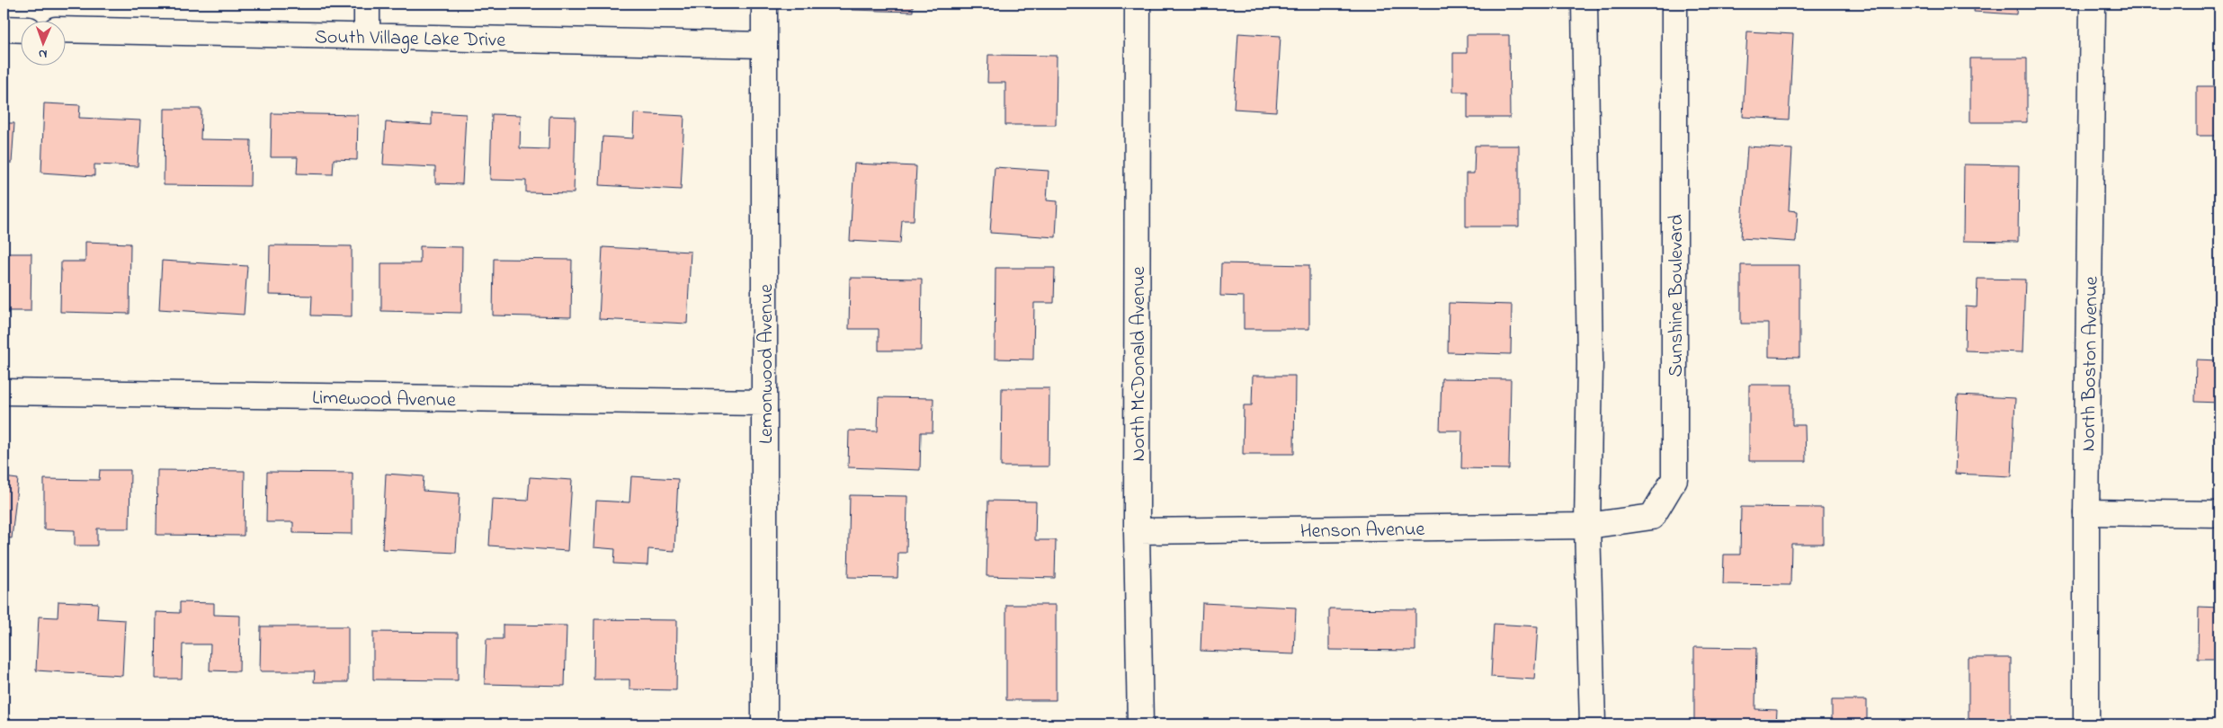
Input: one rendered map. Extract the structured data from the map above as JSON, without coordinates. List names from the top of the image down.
{
  "streets": {
    "street": [
      "South Village Lake Drive",
      "Sunshine Boulevard",
      "Lemonwood Avenue",
      "North McDonald Avenue",
      "North Boston Avenue",
      "Limewood Avenue",
      "Henson Avenue"
    ]
  },
  "crossings": [
    ["South Village Lake Drive", "Lemonwood Avenue"],
    ["Sunshine Boulevard", "Henson Avenue"],
    ["Lemonwood Avenue", "Limewood Avenue"],
    ["North McDonald Avenue", "Henson Avenue"]
  ],
  "north": "bottom"
}
